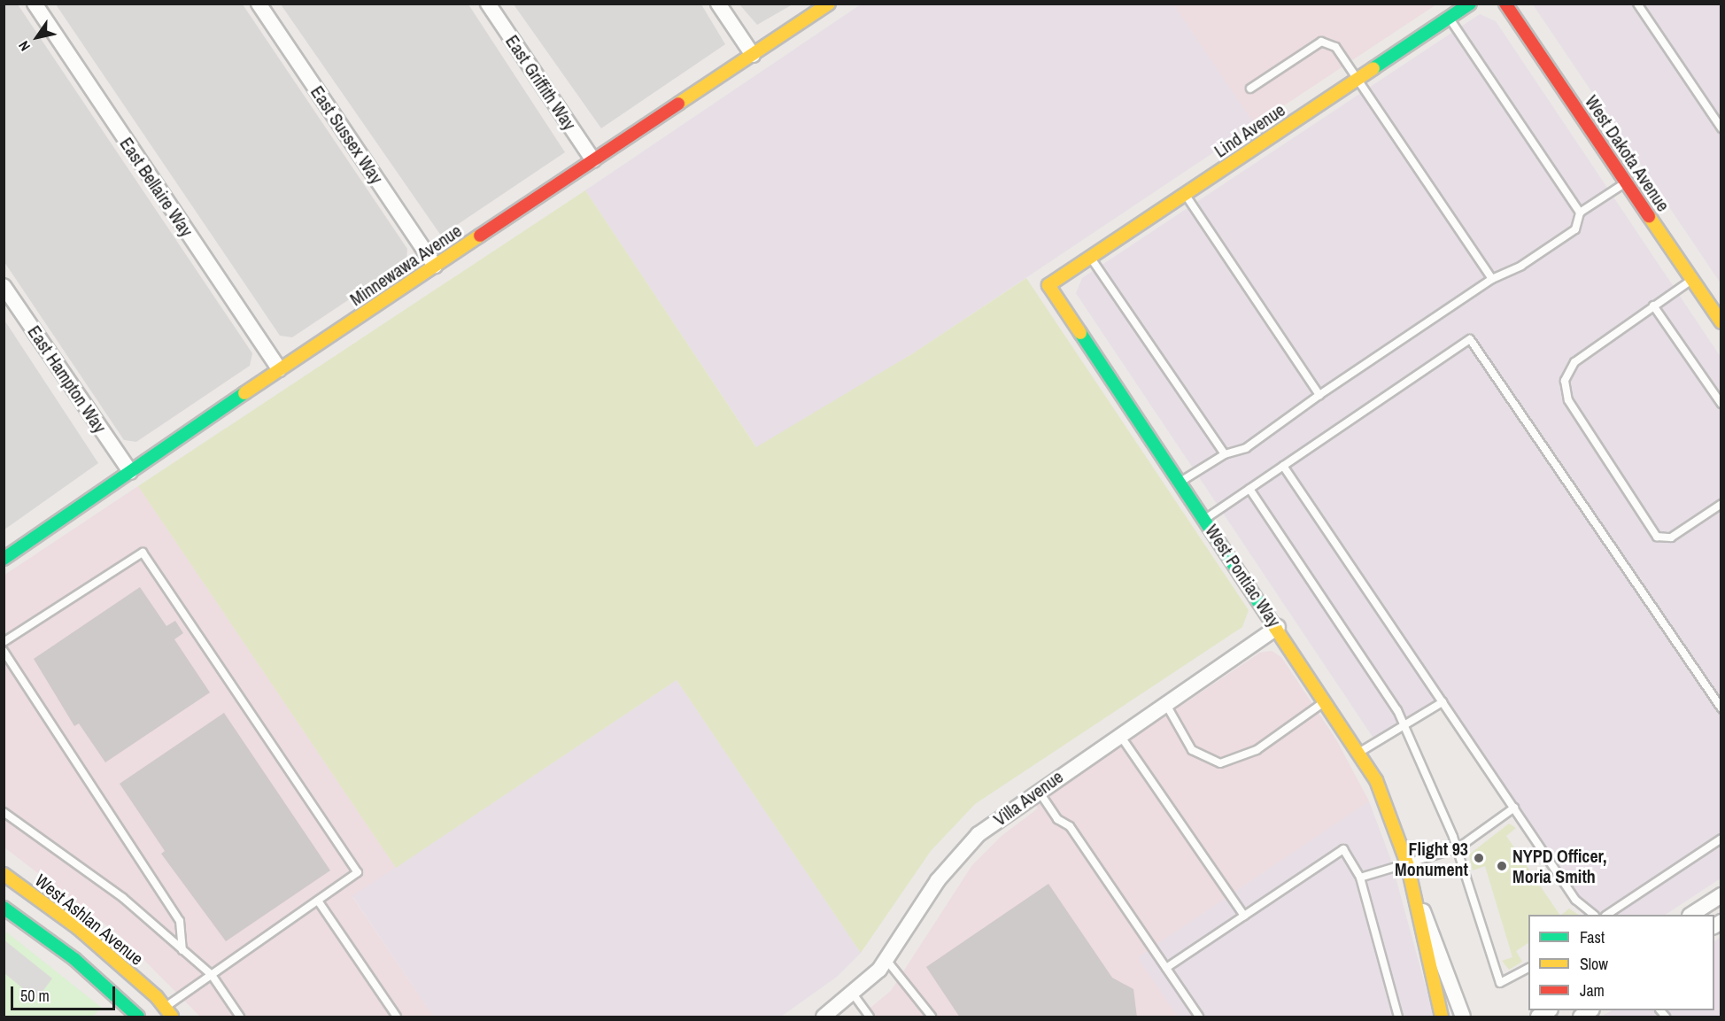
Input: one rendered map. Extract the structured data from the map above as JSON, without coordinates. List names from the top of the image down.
{
  "streets": {
    "street": [
      "East Griffith Way",
      "Lind Avenue",
      "East Sussex Way",
      "West Dakota Avenue",
      "East Bellaire Way",
      "Minnewawa Avenue",
      "East Hampton Way",
      "West Pontiac Way",
      "Villa Avenue",
      "West Ashlan Avenue"
    ]
  },
  "crossings": [
    ["East Griffith Way", "Minnewawa Avenue"],
    ["Lind Avenue", "West Pontiac Way"],
    ["East Sussex Way", "Minnewawa Avenue"],
    ["East Bellaire Way", "Minnewawa Avenue"],
    ["Minnewawa Avenue", "East Hampton Way"],
    ["West Pontiac Way", "Villa Avenue"]
  ],
  "places": ["Flight 93 Monument", "NYPD Officer, Moria Smith"],
  "legend": ["Fast", "Slow", "Jam"],
  "scale_bar": "50 m",
  "north": "bottom left"
}
